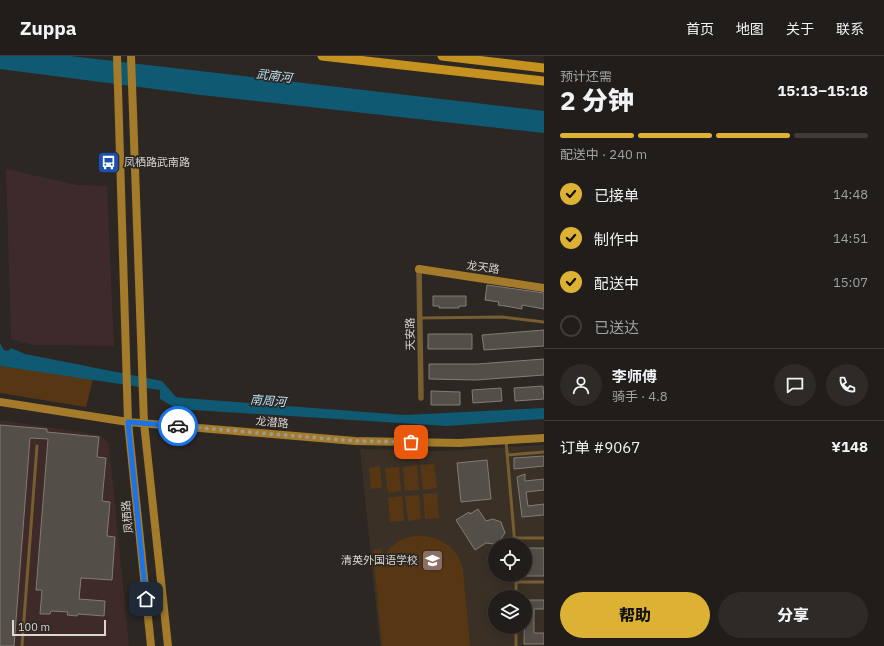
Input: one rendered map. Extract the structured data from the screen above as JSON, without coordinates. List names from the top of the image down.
{
  "streets": {
    "main road": ["龙天路", "龙潜路", "凤栖路"],
    "street": ["天安路"]
  },
  "crossings": [
    ["龙天路", "天安路"],
    ["龙潜路", "凤栖路"]
  ],
  "water": ["武南河", "南周河"],
  "places": {
    "bus stop": ["凤栖路武南路"],
    "school or university": ["清英外国语学校"]
  },
  "scale_bar": "100 m",
  "page": {
    "header": "Zuppa",
    "nav": [
      "首页",
      "地图",
      "关于",
      "联系"
    ],
    "heading": ["2 分钟", "预计还需", "15:13–15:18"],
    "panel": [
      "李师傅",
      "骑手 · 4.8",
      "订单 #9067",
      "¥148"
    ],
    "bar": "配送中 · 240 m",
    "list": [
      ["已接单", "14:48"],
      ["制作中", "14:51"],
      ["配送中", "15:07"],
      "已送达"
    ],
    "buttons": ["帮助", "分享"],
    "scale": "100 m"
  }
}
